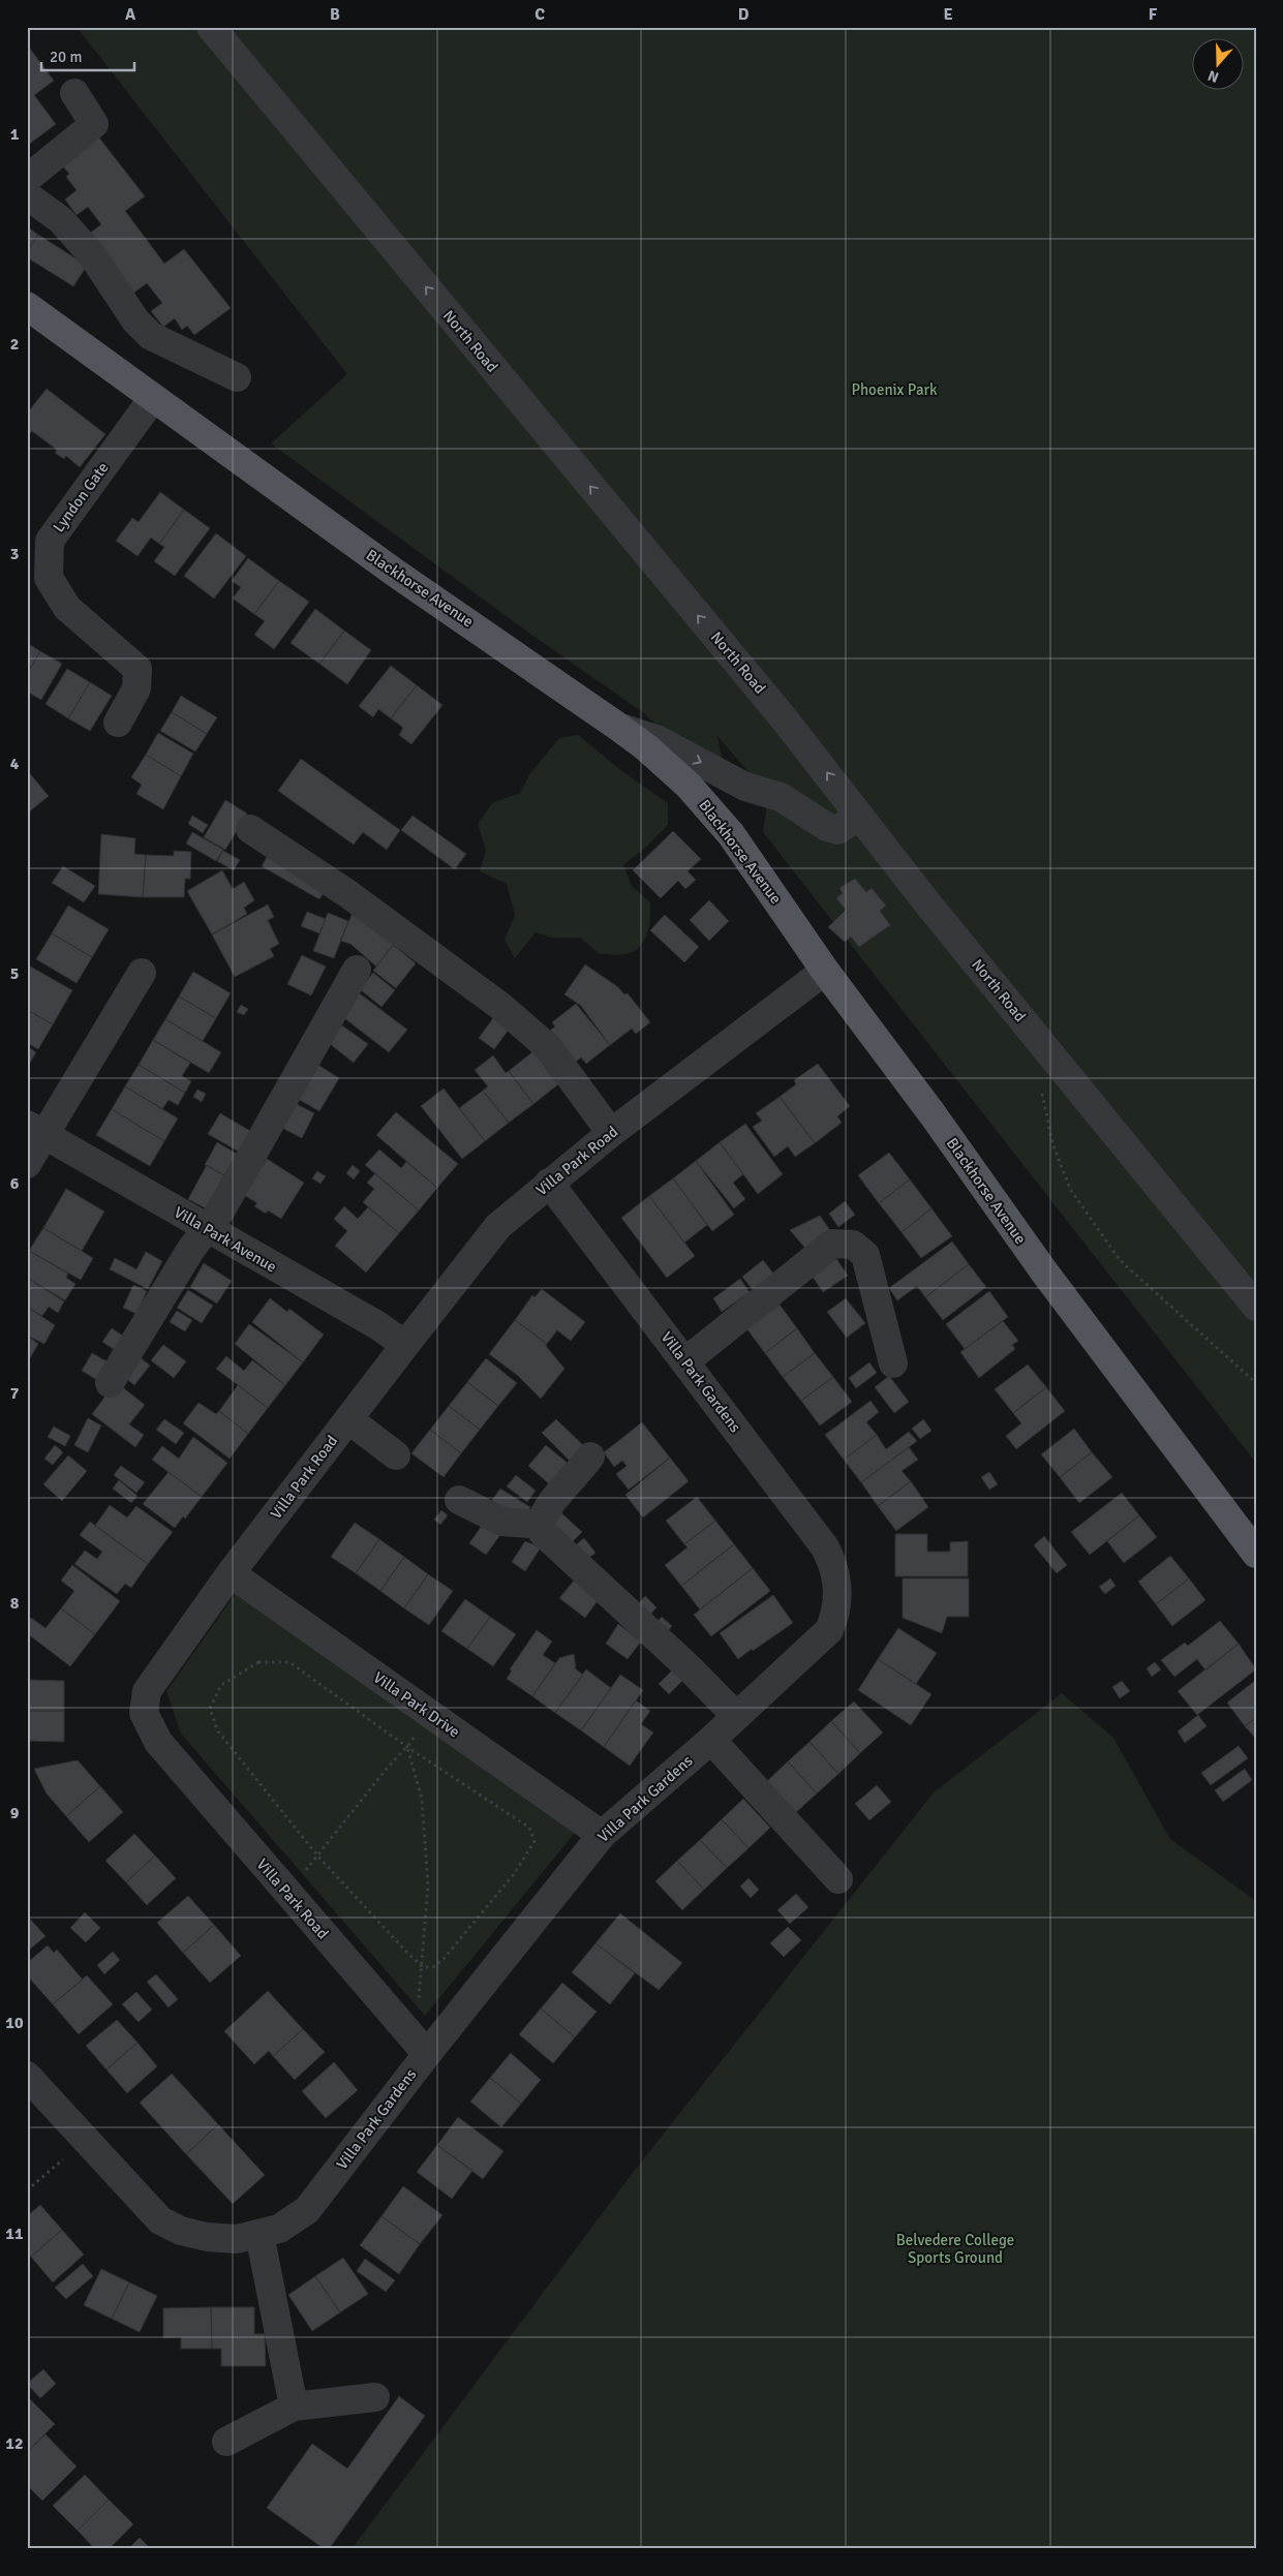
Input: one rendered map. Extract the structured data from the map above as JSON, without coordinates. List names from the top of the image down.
{
  "streets": {
    "main road": ["Blackhorse Avenue"],
    "street": [
      "North Road",
      "Lyndon Gate",
      "Villa Park Road",
      "Villa Park Avenue",
      "Villa Park Gardens",
      "Villa Park Drive"
    ]
  },
  "crossings": [
    ["Lyndon Gate", "Blackhorse Avenue"],
    ["Blackhorse Avenue", "Villa Park Road"],
    ["Villa Park Road", "Villa Park Avenue"],
    ["Villa Park Road", "Villa Park Gardens"],
    ["Villa Park Road", "Villa Park Drive"],
    ["Villa Park Gardens", "Villa Park Drive"]
  ],
  "parks": ["Phoenix Park", "Belvedere College Sports Ground"],
  "scale_bar": "20 m",
  "north": "bottom",
  "grid": {
    "columns": [
      "A",
      "B",
      "C",
      "D",
      "E",
      "F"
    ],
    "rows": [
      "1",
      "2",
      "3",
      "4",
      "5",
      "6",
      "7",
      "8",
      "9",
      "10",
      "11",
      "12"
    ]
  }
}
